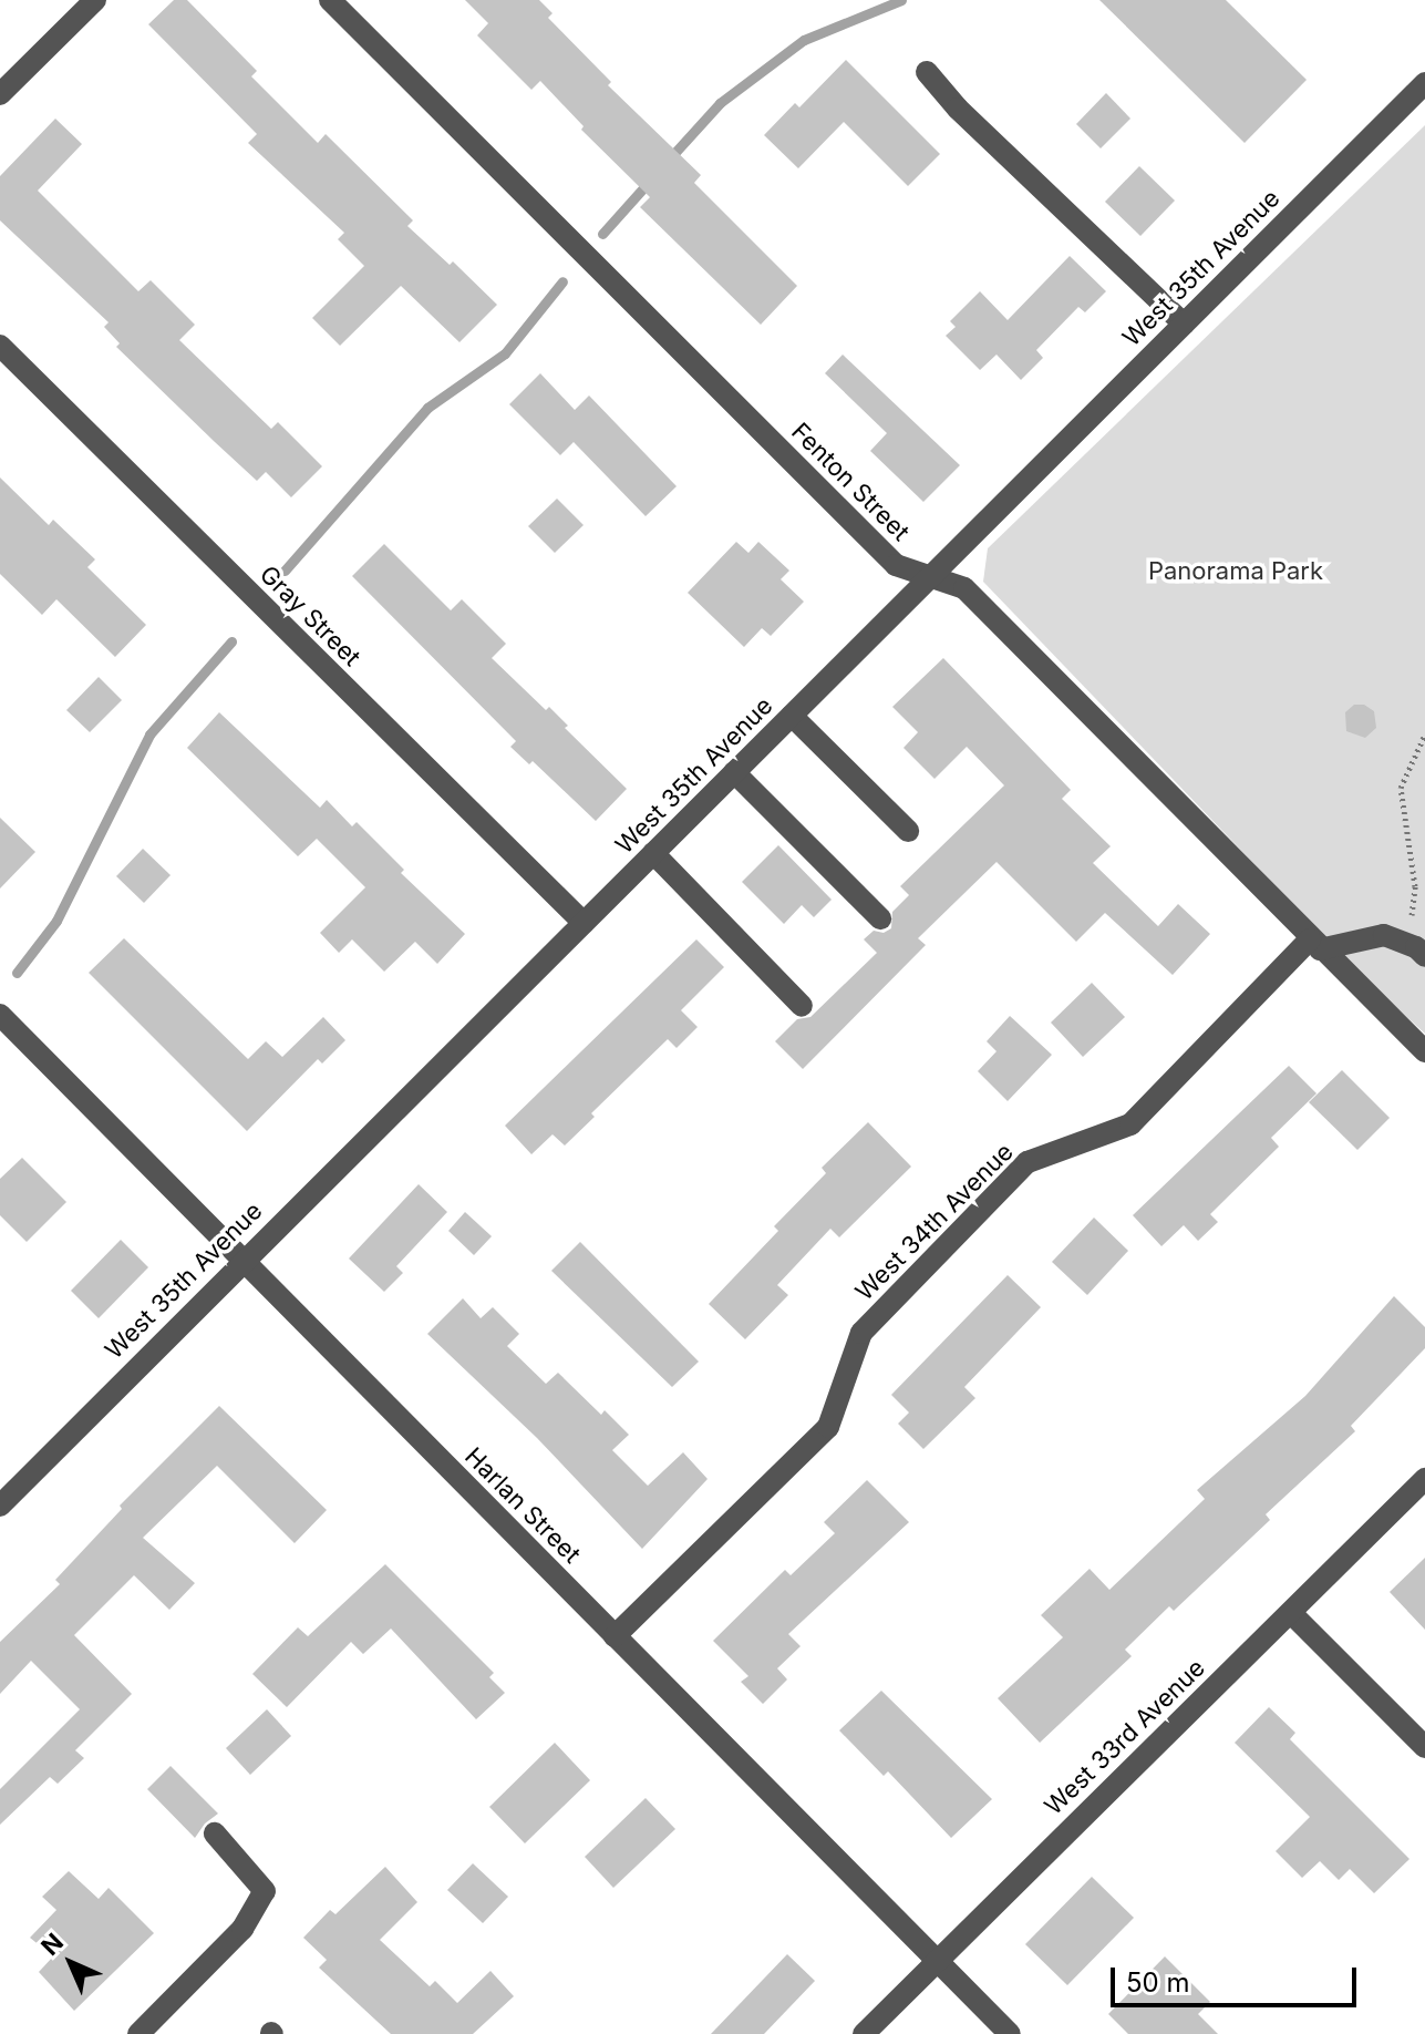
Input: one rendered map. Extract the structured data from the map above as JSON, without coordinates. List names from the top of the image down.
{
  "streets": {
    "street": [
      "West 35th Avenue",
      "Fenton Street",
      "Gray Street",
      "West 34th Avenue",
      "Harlan Street",
      "West 33rd Avenue"
    ]
  },
  "crossings": [
    ["West 35th Avenue", "Fenton Street"],
    ["West 35th Avenue", "Gray Street"],
    ["West 35th Avenue", "Harlan Street"],
    ["Fenton Street", "West 34th Avenue"],
    ["West 34th Avenue", "Harlan Street"],
    ["Harlan Street", "West 33rd Avenue"]
  ],
  "parks": ["Panorama Park"],
  "scale_bar": "50 m",
  "north": "top left"
}
